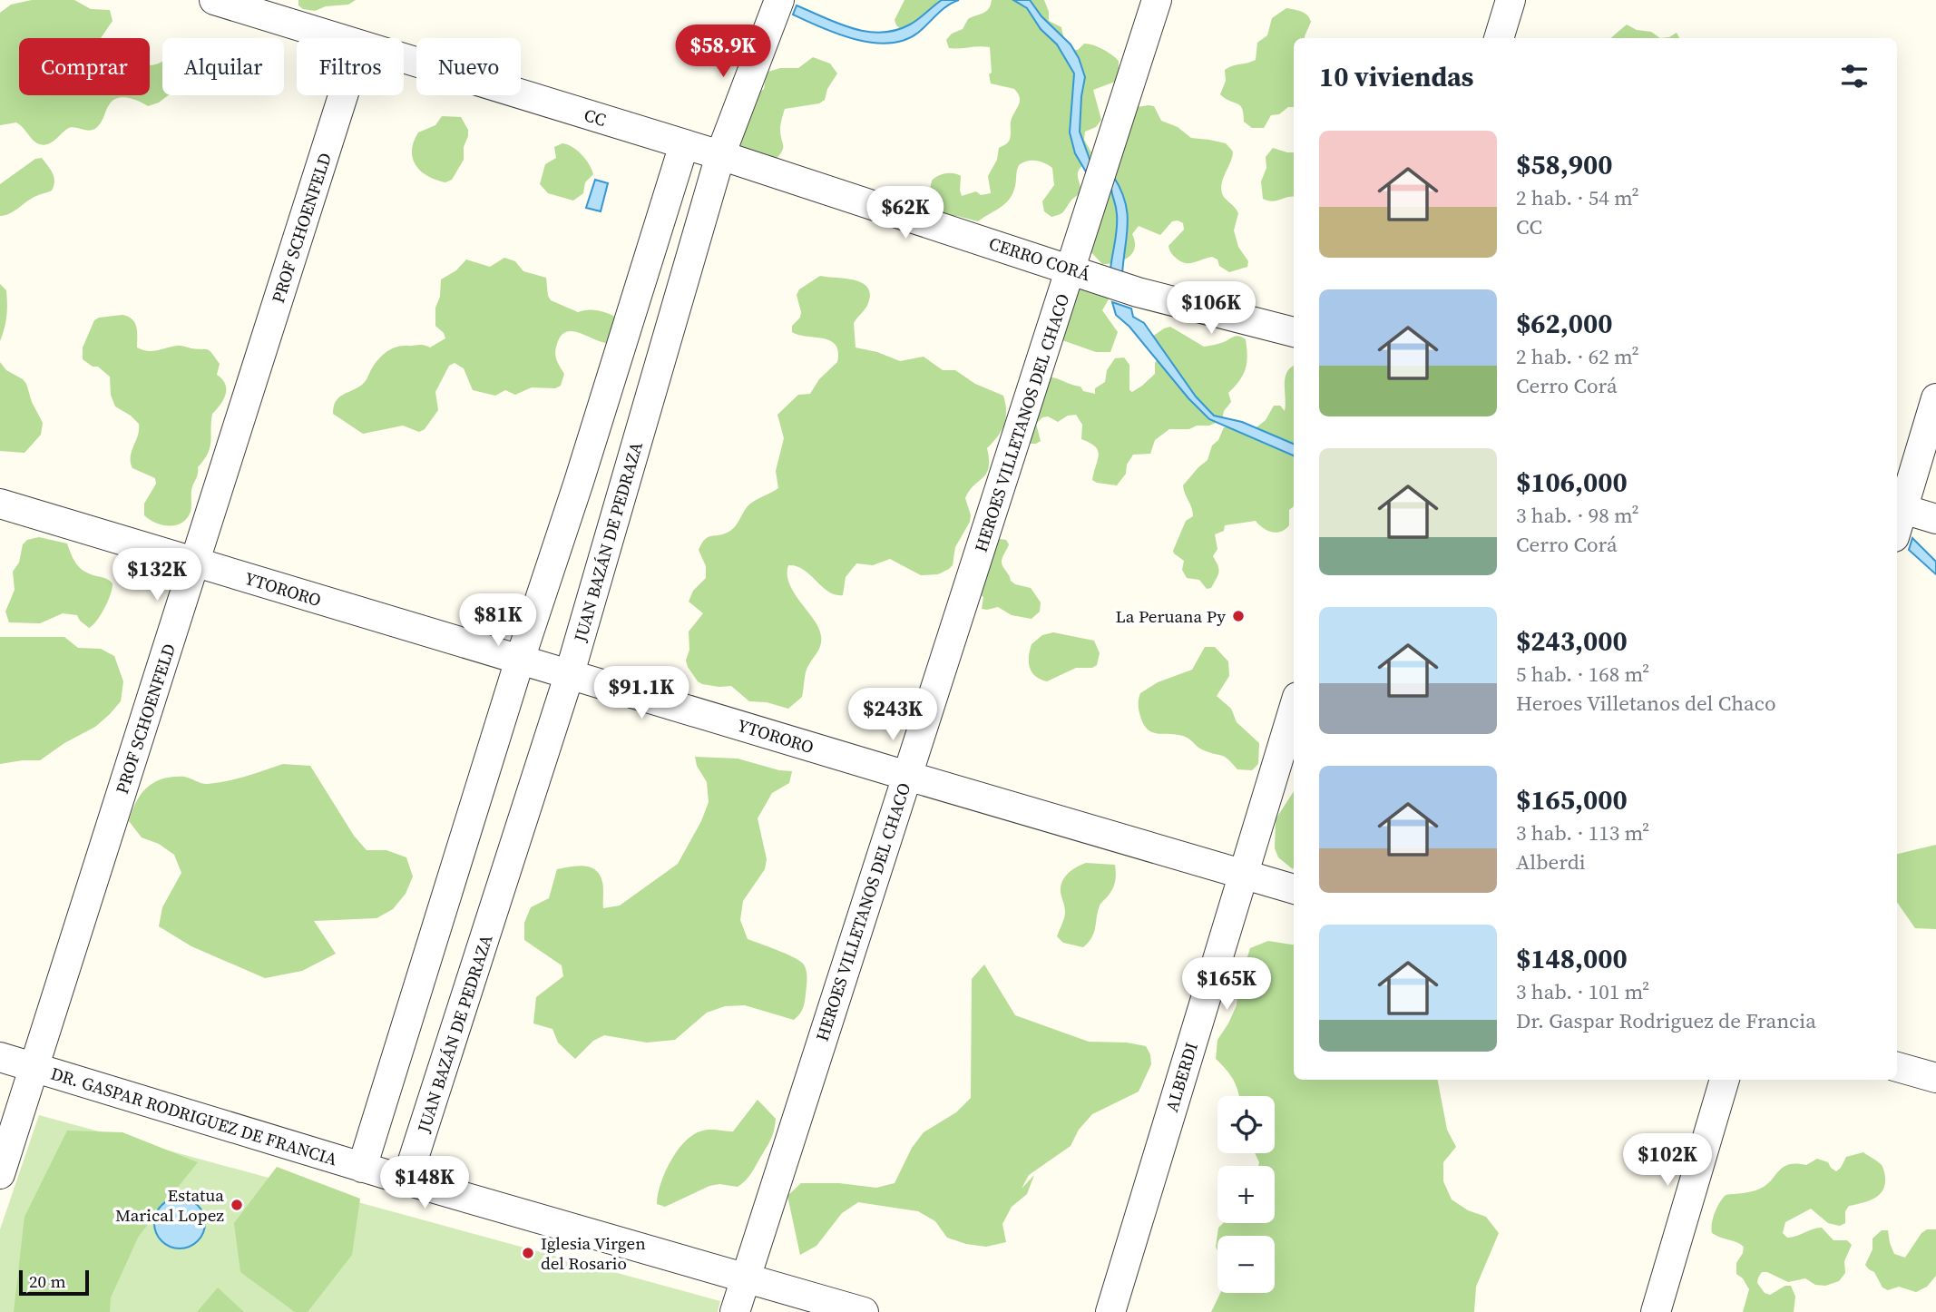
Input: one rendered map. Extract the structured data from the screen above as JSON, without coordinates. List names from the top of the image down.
{
  "streets": {
    "street": [
      "CC",
      "PROF SCHOENFELD",
      "CERRO CORÁ",
      "HEROES VILLETANOS DEL CHACO",
      "JUAN BAZÁN DE PEDRAZA",
      "YTORORO",
      "ALBERDI",
      "DR. GASPAR RODRIGUEZ DE FRANCIA"
    ]
  },
  "crossings": [
    ["CC", "CERRO CORÁ"],
    ["CC", "JUAN BAZÁN DE PEDRAZA"],
    ["PROF SCHOENFELD", "YTORORO"],
    ["PROF SCHOENFELD", "DR. GASPAR RODRIGUEZ DE FRANCIA"],
    ["CERRO CORÁ", "HEROES VILLETANOS DEL CHACO"],
    ["CERRO CORÁ", "JUAN BAZÁN DE PEDRAZA"],
    ["HEROES VILLETANOS DEL CHACO", "YTORORO"],
    ["HEROES VILLETANOS DEL CHACO", "DR. GASPAR RODRIGUEZ DE FRANCIA"],
    ["JUAN BAZÁN DE PEDRAZA", "YTORORO"],
    ["JUAN BAZÁN DE PEDRAZA", "DR. GASPAR RODRIGUEZ DE FRANCIA"],
    ["YTORORO", "ALBERDI"]
  ],
  "places": ["La Peruana Py", "Estatua Marical Lopez", "Iglesia Virgen del Rosario"],
  "scale_bar": "20 m",
  "page": {
    "price": [
      "$58.9K",
      "$62K",
      "$106K",
      "$132K",
      "$81K",
      "$91.1K",
      "$243K",
      "$165K",
      "$102K",
      "$148K"
    ],
    "chip": [
      "Comprar",
      "Alquilar",
      "Filtros",
      "Nuevo"
    ],
    "heading": "10 viviendas",
    "list": [
      {
        "name": "$58,900",
        "note": "2 hab. · 54 m² · CC"
      },
      {
        "name": "$62,000",
        "note": "2 hab. · 62 m² · Cerro Corá"
      },
      {
        "name": "$106,000",
        "note": "3 hab. · 98 m² · Cerro Corá"
      },
      {
        "name": "$243,000",
        "note": "5 hab. · 168 m² · Heroes Villetanos del Chaco"
      },
      {
        "name": "$165,000",
        "note": "3 hab. · 113 m² · Alberdi"
      },
      {
        "name": "$148,000",
        "note": "3 hab. · 101 m² · Dr. Gaspar Rodriguez de Francia"
      }
    ],
    "map_buttons": ["+", "−"],
    "scale": "20 m"
  }
}
